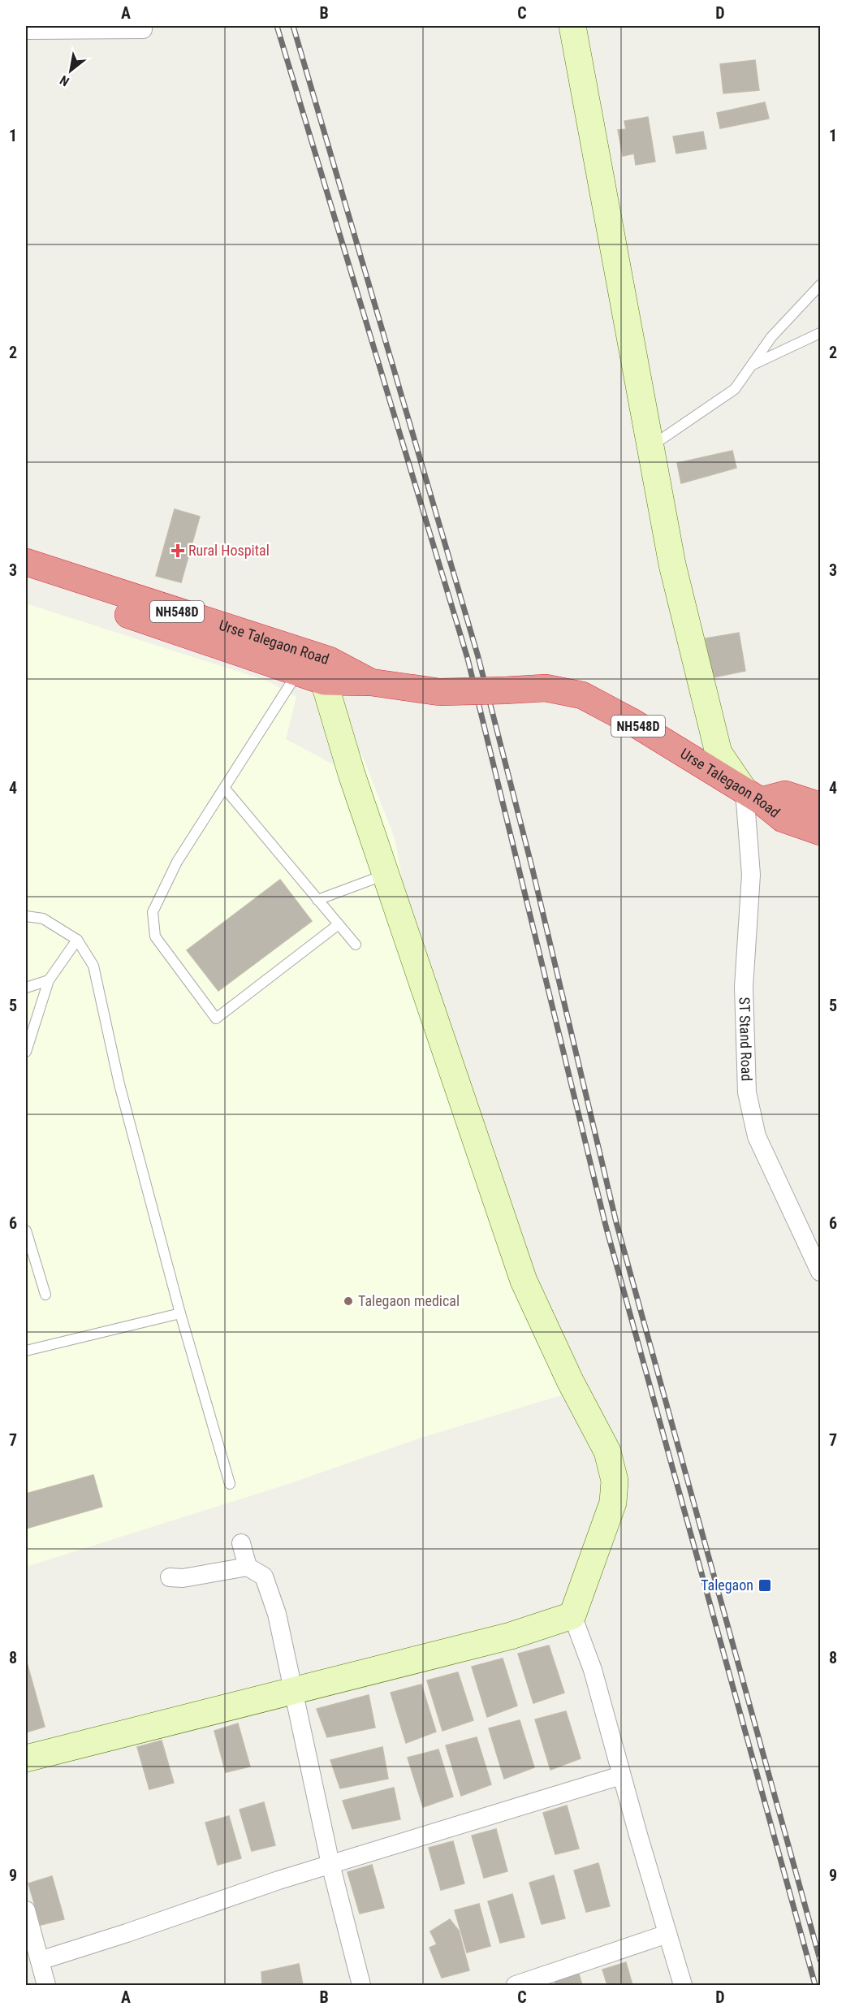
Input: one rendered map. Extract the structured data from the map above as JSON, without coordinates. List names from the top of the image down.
{
  "streets": {
    "highway": ["NH548D", "Urse Talegaon Road"],
    "street": ["ST Stand Road"]
  },
  "crossings": [
    ["NH548D", "Urse Talegaon Road"],
    ["NH548D", "ST Stand Road"],
    ["Urse Talegaon Road", "ST Stand Road"]
  ],
  "places": {
    "health": ["Rural Hospital"],
    "other": ["Talegaon medical"],
    "transit": ["Talegaon"]
  },
  "north": "bottom left",
  "grid": {
    "columns": [
      "A",
      "B",
      "C",
      "D"
    ],
    "rows": [
      "1",
      "2",
      "3",
      "4",
      "5",
      "6",
      "7",
      "8",
      "9"
    ]
  }
}
